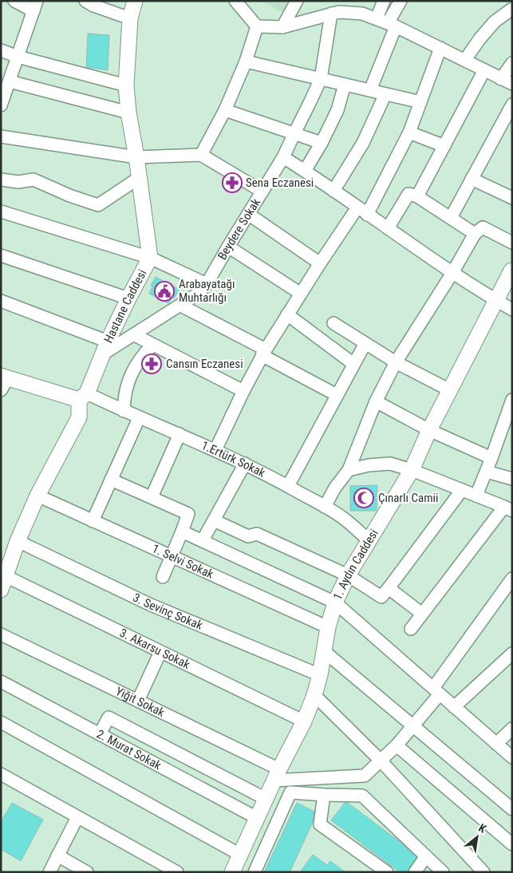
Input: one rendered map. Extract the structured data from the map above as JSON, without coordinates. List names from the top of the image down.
{
  "streets": {
    "main road": ["Hastane Caddesi", "1. Aydın Caddesi"],
    "street": [
      "Beydere Sokak",
      "1.Ertürk Sokak",
      "1. Selvi Sokak",
      "3. Sevinç Sokak",
      "3. Akarsu Sokak",
      "Yiğit Sokak",
      "2. Murat Sokak"
    ]
  },
  "crossings": [
    ["Beydere Sokak", "Hastane Caddesi"],
    ["Hastane Caddesi", "1.Ertürk Sokak"],
    ["Hastane Caddesi", "1. Selvi Sokak"],
    ["Hastane Caddesi", "3. Sevinç Sokak"],
    ["Hastane Caddesi", "3. Akarsu Sokak"],
    ["1.Ertürk Sokak", "1. Aydın Caddesi"],
    ["1. Selvi Sokak", "1. Aydın Caddesi"],
    ["1. Aydın Caddesi", "3. Sevinç Sokak"],
    ["1. Aydın Caddesi", "3. Akarsu Sokak"],
    ["1. Aydın Caddesi", "Yiğit Sokak"],
    ["1. Aydın Caddesi", "2. Murat Sokak"]
  ],
  "places": {
    "pharmacy": ["Sena Eczanesi", "Cansın Eczanesi"],
    "public building": ["Arabayatağı Muhtarlığı"],
    "mosque": ["Çınarlı Camii"]
  },
  "north": "top right"
}
